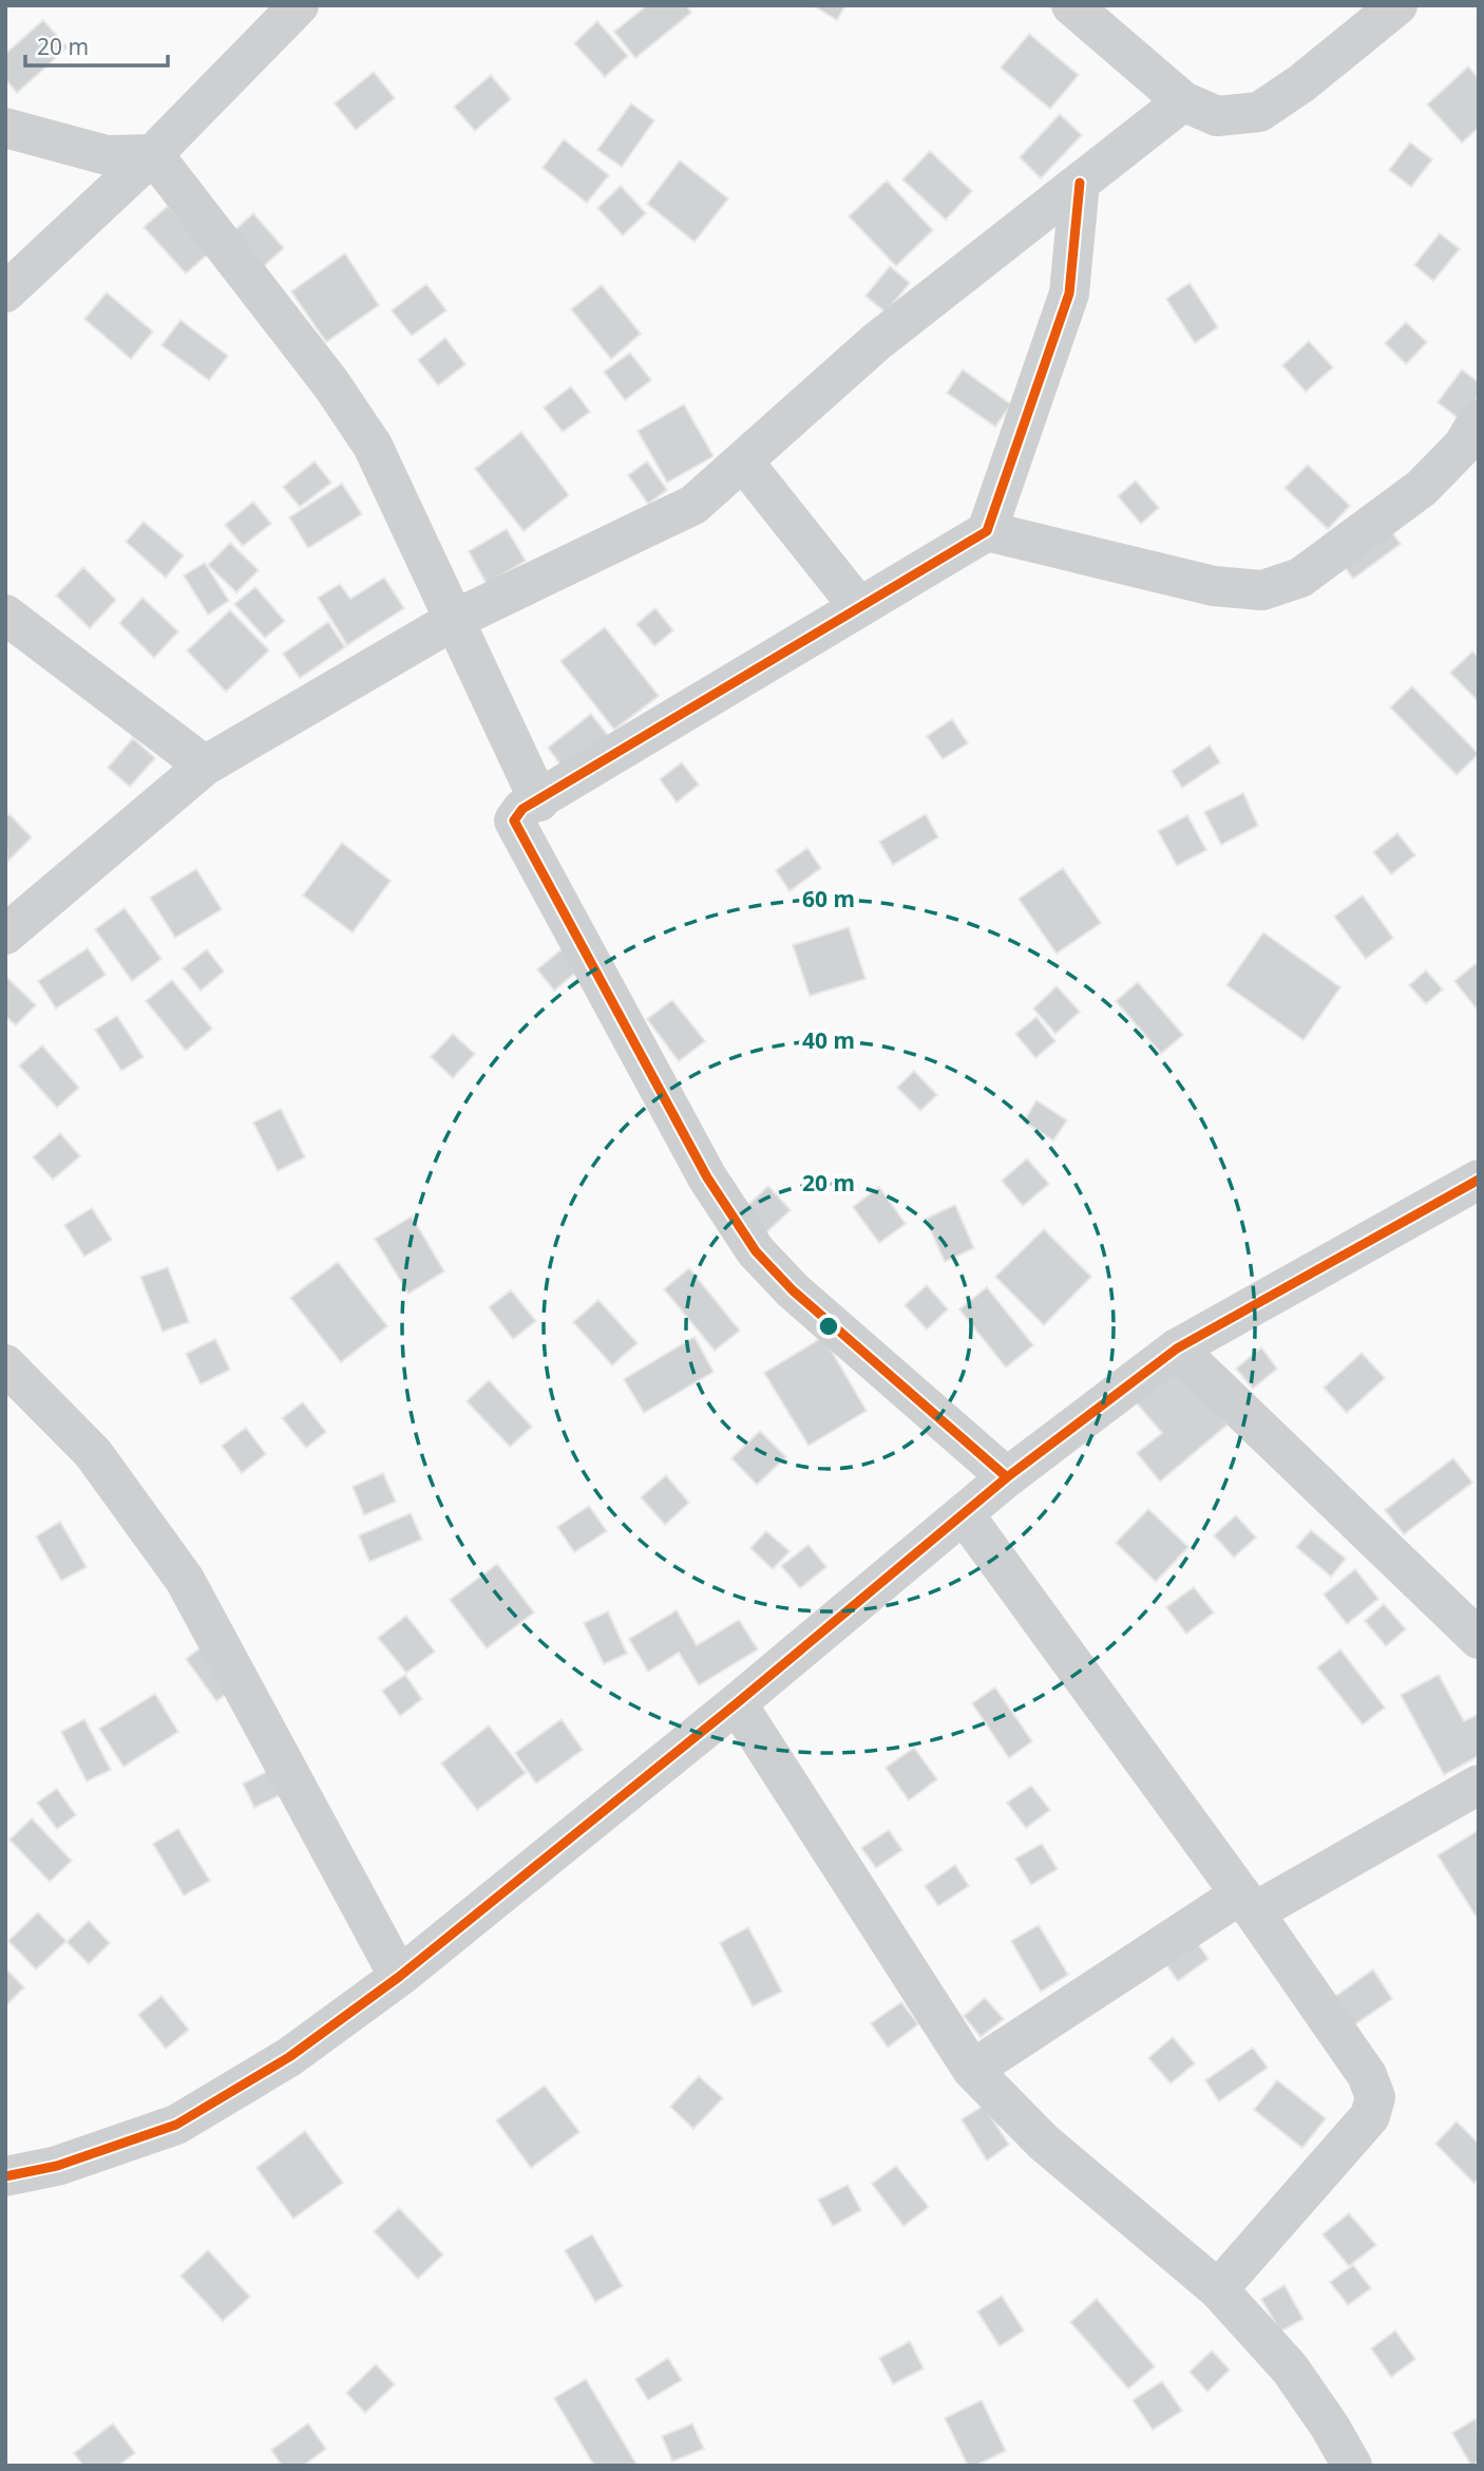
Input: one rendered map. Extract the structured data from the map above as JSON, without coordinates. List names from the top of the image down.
{
  "scale_bar": "20 m",
  "rings": ["60 m", "40 m", "20 m"]
}
